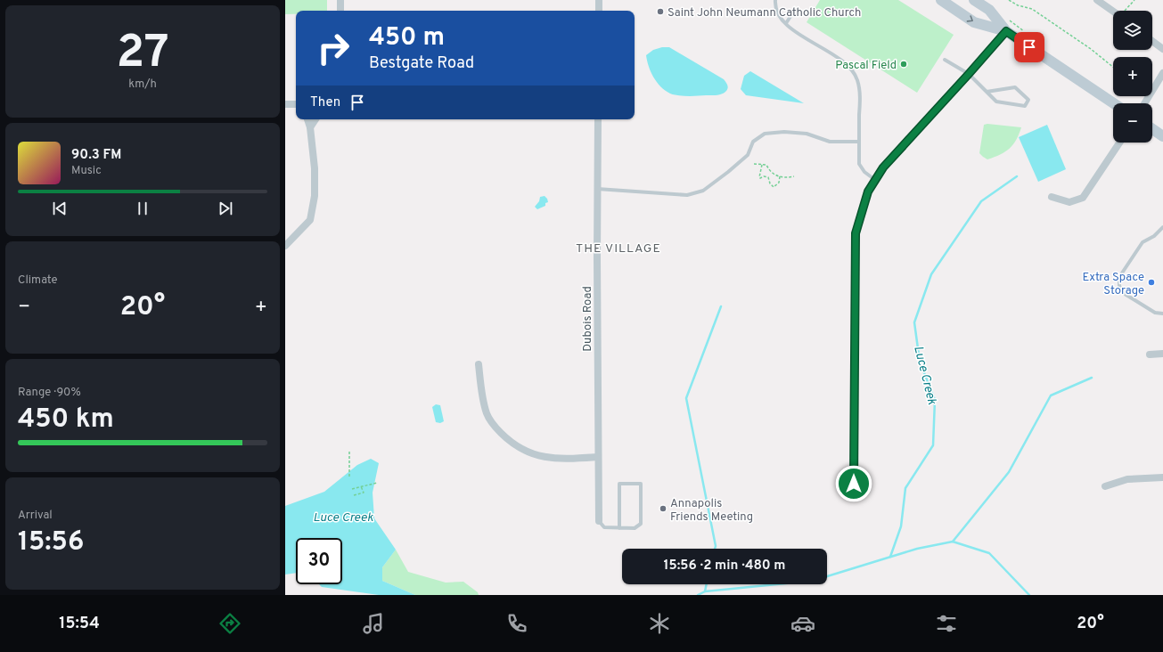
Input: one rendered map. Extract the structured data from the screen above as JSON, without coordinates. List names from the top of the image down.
{
  "streets": {
    "street": ["Dubois Road"]
  },
  "districts": ["THE VILLAGE"],
  "water": ["Luce Creek"],
  "places": [
    "Saint John Neumann Catholic Church",
    "Pascal Field",
    "Extra Space Storage",
    "Annapolis Friends Meeting"
  ],
  "page": {
    "tile": [
      ["27", "km/h"],
      "Climate",
      ["Range · 90%", "450 km"],
      ["Arrival", "15:56"]
    ],
    "map_buttons": ["+", "−"],
    "turn": ["450 m", "Bestgate Road"],
    "then": "Then",
    "song": ["90.3 FM", "Music"],
    "heat": ["−", "20°", "+"],
    "limit": "30",
    "trip": "15:56 · 2 min · 480 m",
    "tabs": ["15:54", "20°"]
  }
}
